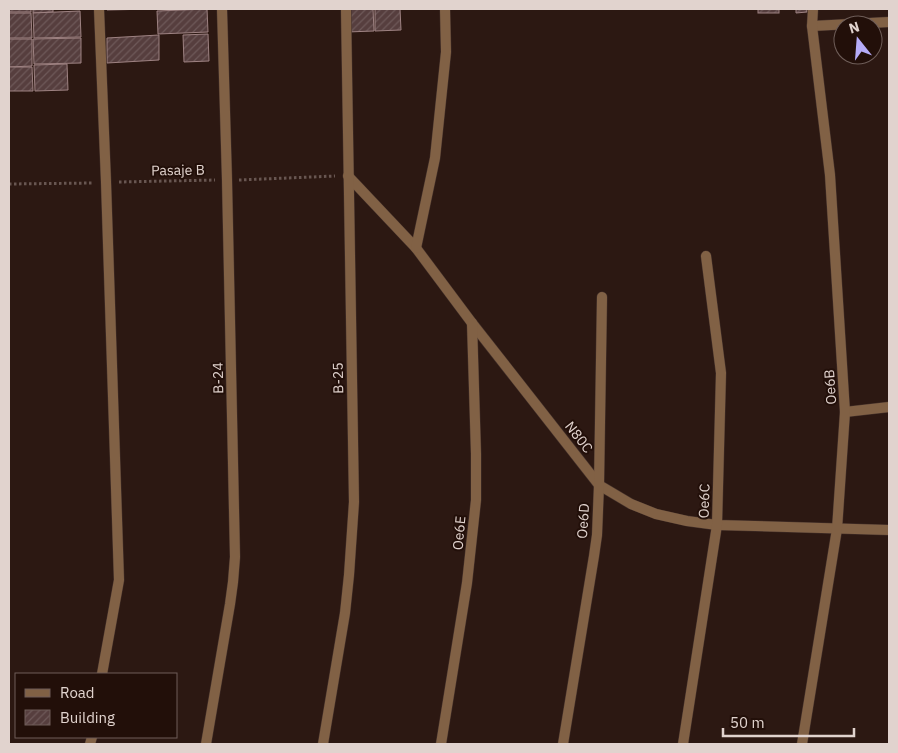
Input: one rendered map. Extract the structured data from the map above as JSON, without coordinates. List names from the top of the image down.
{
  "streets": {
    "street": [
      "B-24",
      "B-25",
      "Oe6B",
      "N80C",
      "Oe6C",
      "Oe6D",
      "Oe6E"
    ],
    "path": ["Pasaje B"]
  },
  "crossings": [
    ["Pasaje B", "B-24"],
    ["Pasaje B", "B-25"],
    ["Pasaje B", "N80C"],
    ["B-25", "N80C"],
    ["Oe6B", "N80C"],
    ["N80C", "Oe6C"],
    ["N80C", "Oe6D"],
    ["N80C", "Oe6E"]
  ],
  "legend": ["Road", "Building"],
  "scale_bar": "50 m",
  "north": "top"
}
